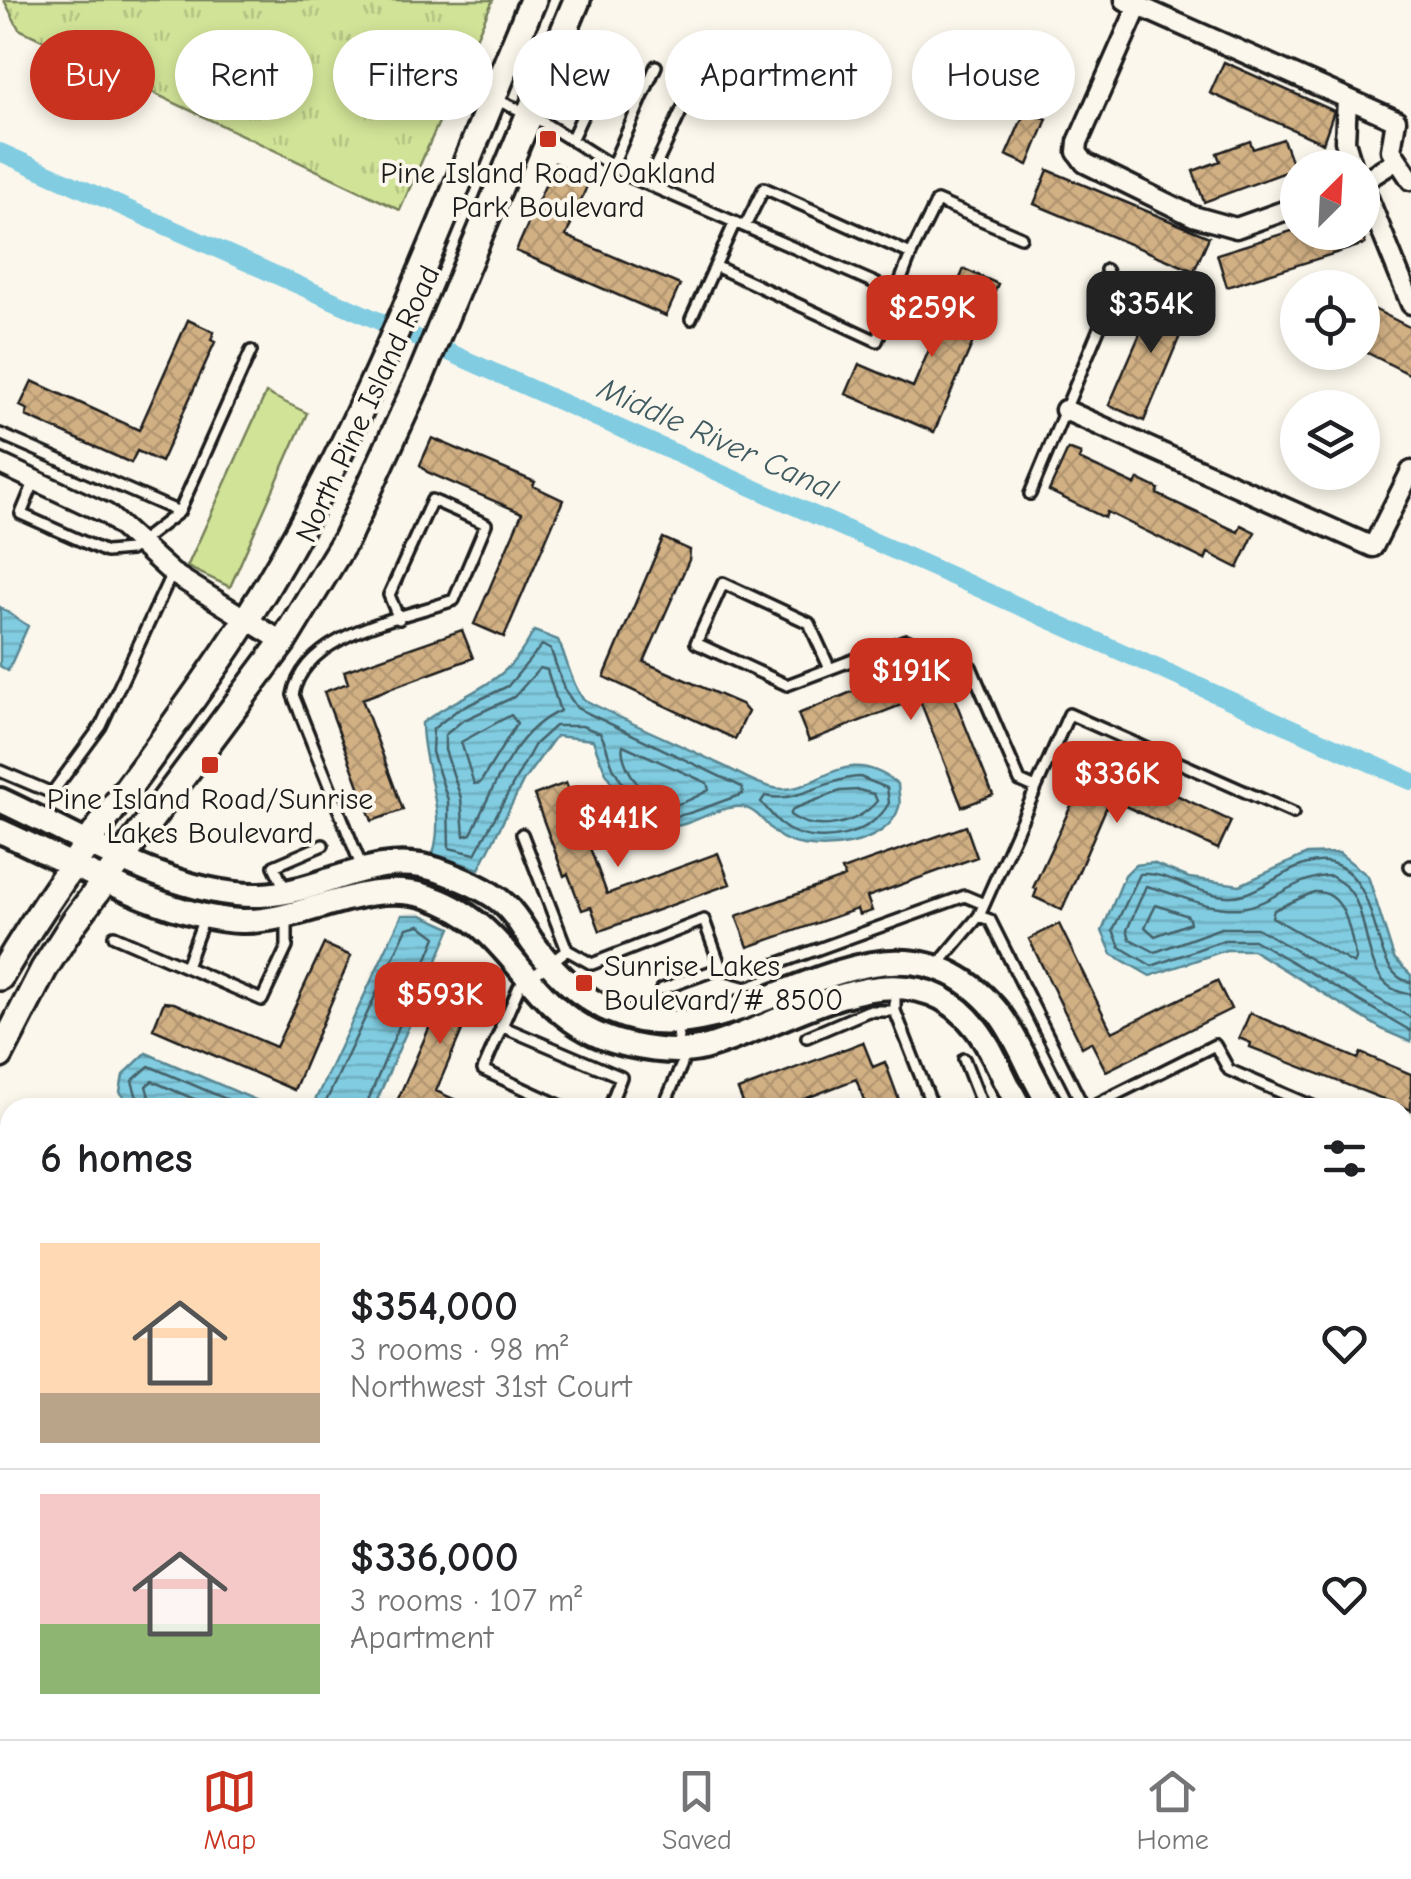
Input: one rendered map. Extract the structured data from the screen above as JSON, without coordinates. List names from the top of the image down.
{
  "streets": {
    "main road": ["North Pine Island Road"]
  },
  "water": ["Middle River Canal"],
  "places": {
    "transit": ["Pine Island Road/Oakland Park Boulevard", "Pine Island Road/Sunrise Lakes Boulevard", "Sunrise Lakes Boulevard/# 8500"]
  },
  "north": "top right",
  "page": {
    "chip": [
      "Buy",
      "Rent",
      "Filters",
      "New",
      "Apartment",
      "House"
    ],
    "price": [
      "$354K",
      "$259K",
      "$191K",
      "$336K",
      "$441K",
      "$593K"
    ],
    "heading": "6 homes",
    "list": [
      {
        "name": "$354,000",
        "note": "3 rooms · 98 m² · Northwest 31st Court"
      },
      {
        "name": "$336,000",
        "note": "3 rooms · 107 m² · Apartment"
      }
    ],
    "tabs": ["Map", "Saved", "Home"]
  }
}
